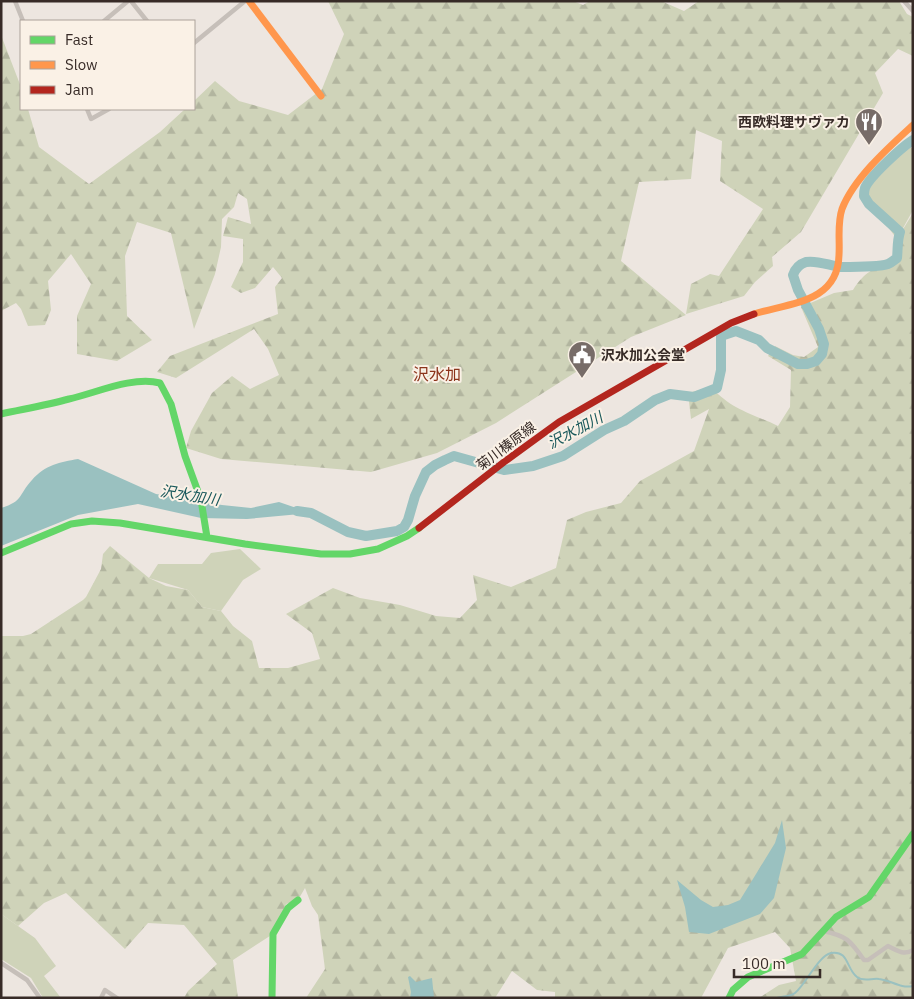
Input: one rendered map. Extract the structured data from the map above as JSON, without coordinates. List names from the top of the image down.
{
  "streets": {
    "main road": ["菊川榛原線"]
  },
  "districts": ["沢水加"],
  "water": ["沢水加川"],
  "places": {
    "restaurant": ["西欧料理サヴァカ"],
    "public building": ["沢水加公会堂"]
  },
  "legend": ["Fast", "Slow", "Jam"],
  "scale_bar": "100 m"
}
